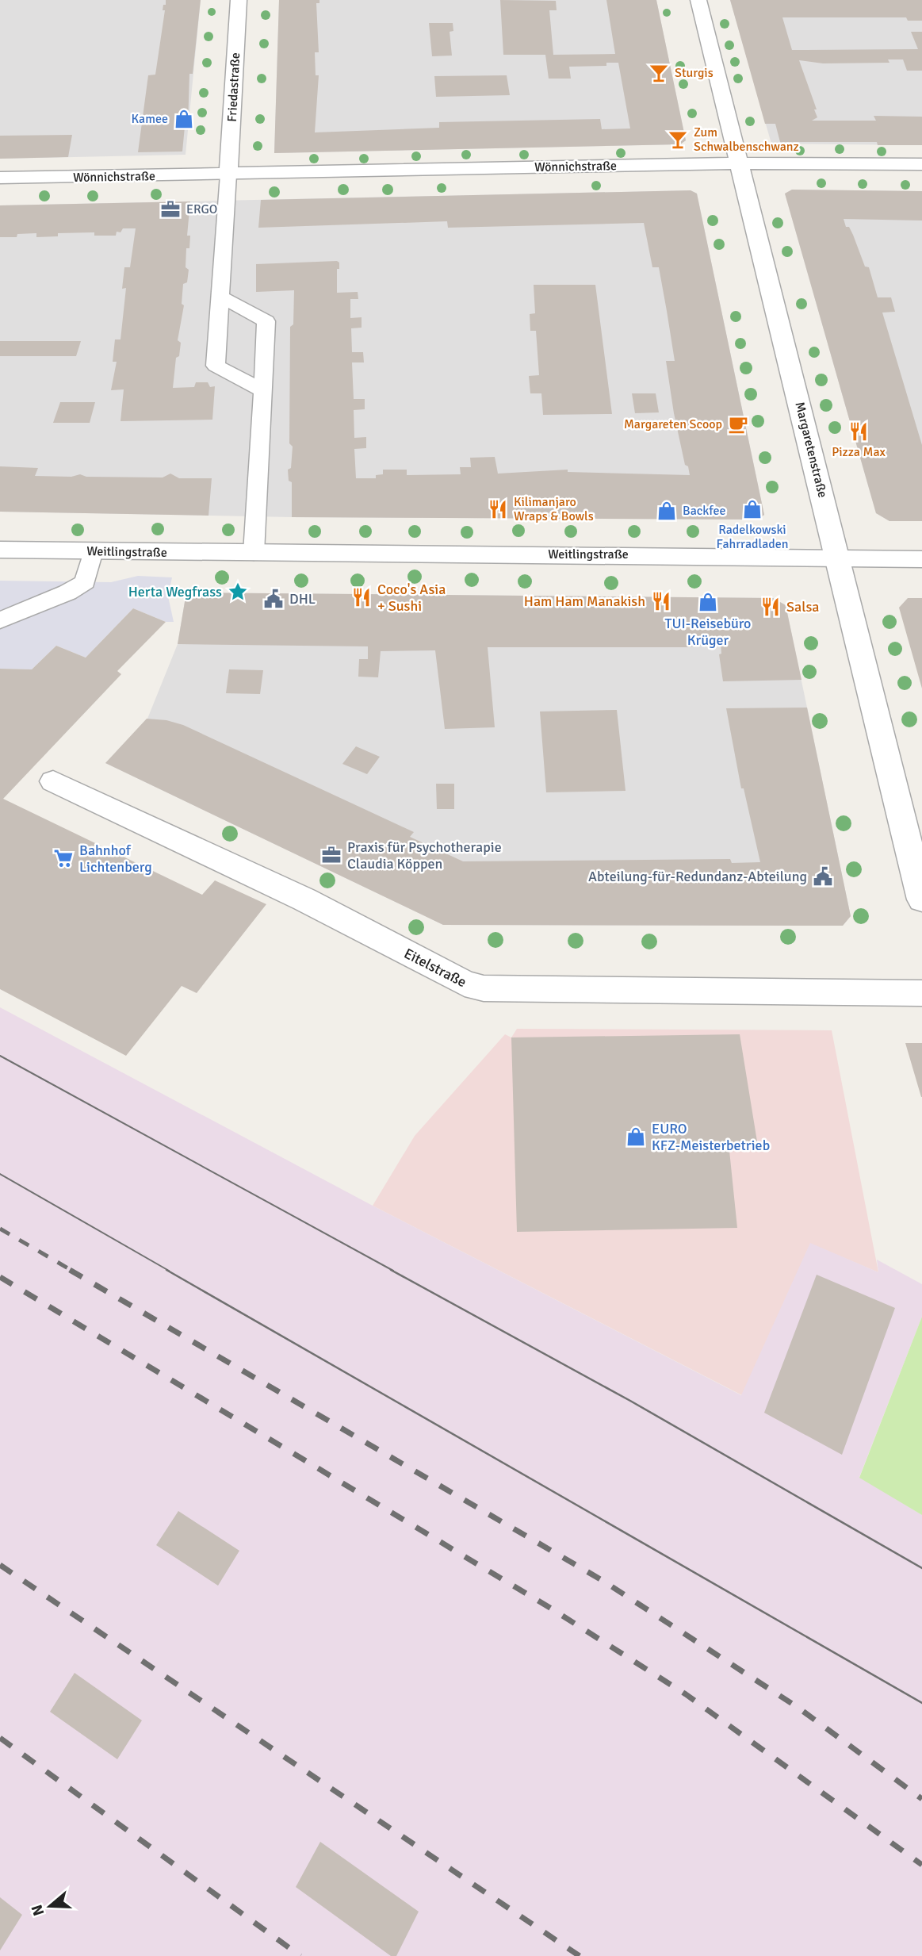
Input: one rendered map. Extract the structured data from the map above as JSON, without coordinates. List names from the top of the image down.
{
  "streets": {
    "street": [
      "Friedastraße",
      "Wönnichstraße",
      "Margaretenstraße",
      "Weitlingstraße",
      "Eitelstraße"
    ]
  },
  "crossings": [
    ["Friedastraße", "Wönnichstraße"],
    ["Wönnichstraße", "Margaretenstraße"],
    ["Margaretenstraße", "Weitlingstraße"]
  ],
  "places": {
    "bar": ["Sturgis", "Zum Schwalbenschwanz"],
    "shop": [
      "Kamee",
      "Radelkowski Fahrradladen",
      "Backfee",
      "TUI-Reisebüro Krüger",
      "EURO KFZ-Meisterbetrieb"
    ],
    "office": ["ERGO", "Praxis für Psychotherapie Claudia Köppen"],
    "cafe": ["Margareten Scoop"],
    "restaurant": [
      "Pizza Max",
      "Kilimanjaro Wraps & Bowls",
      "Coco's Asia + Sushi",
      "Ham Ham Manakish",
      "Salsa"
    ],
    "place": ["Herta Wegfrass"],
    "public building": ["DHL", "Abteilung-für-Redundanz-Abteilung"],
    "supermarket": ["Bahnhof Lichtenberg"]
  },
  "north": "left"
}
